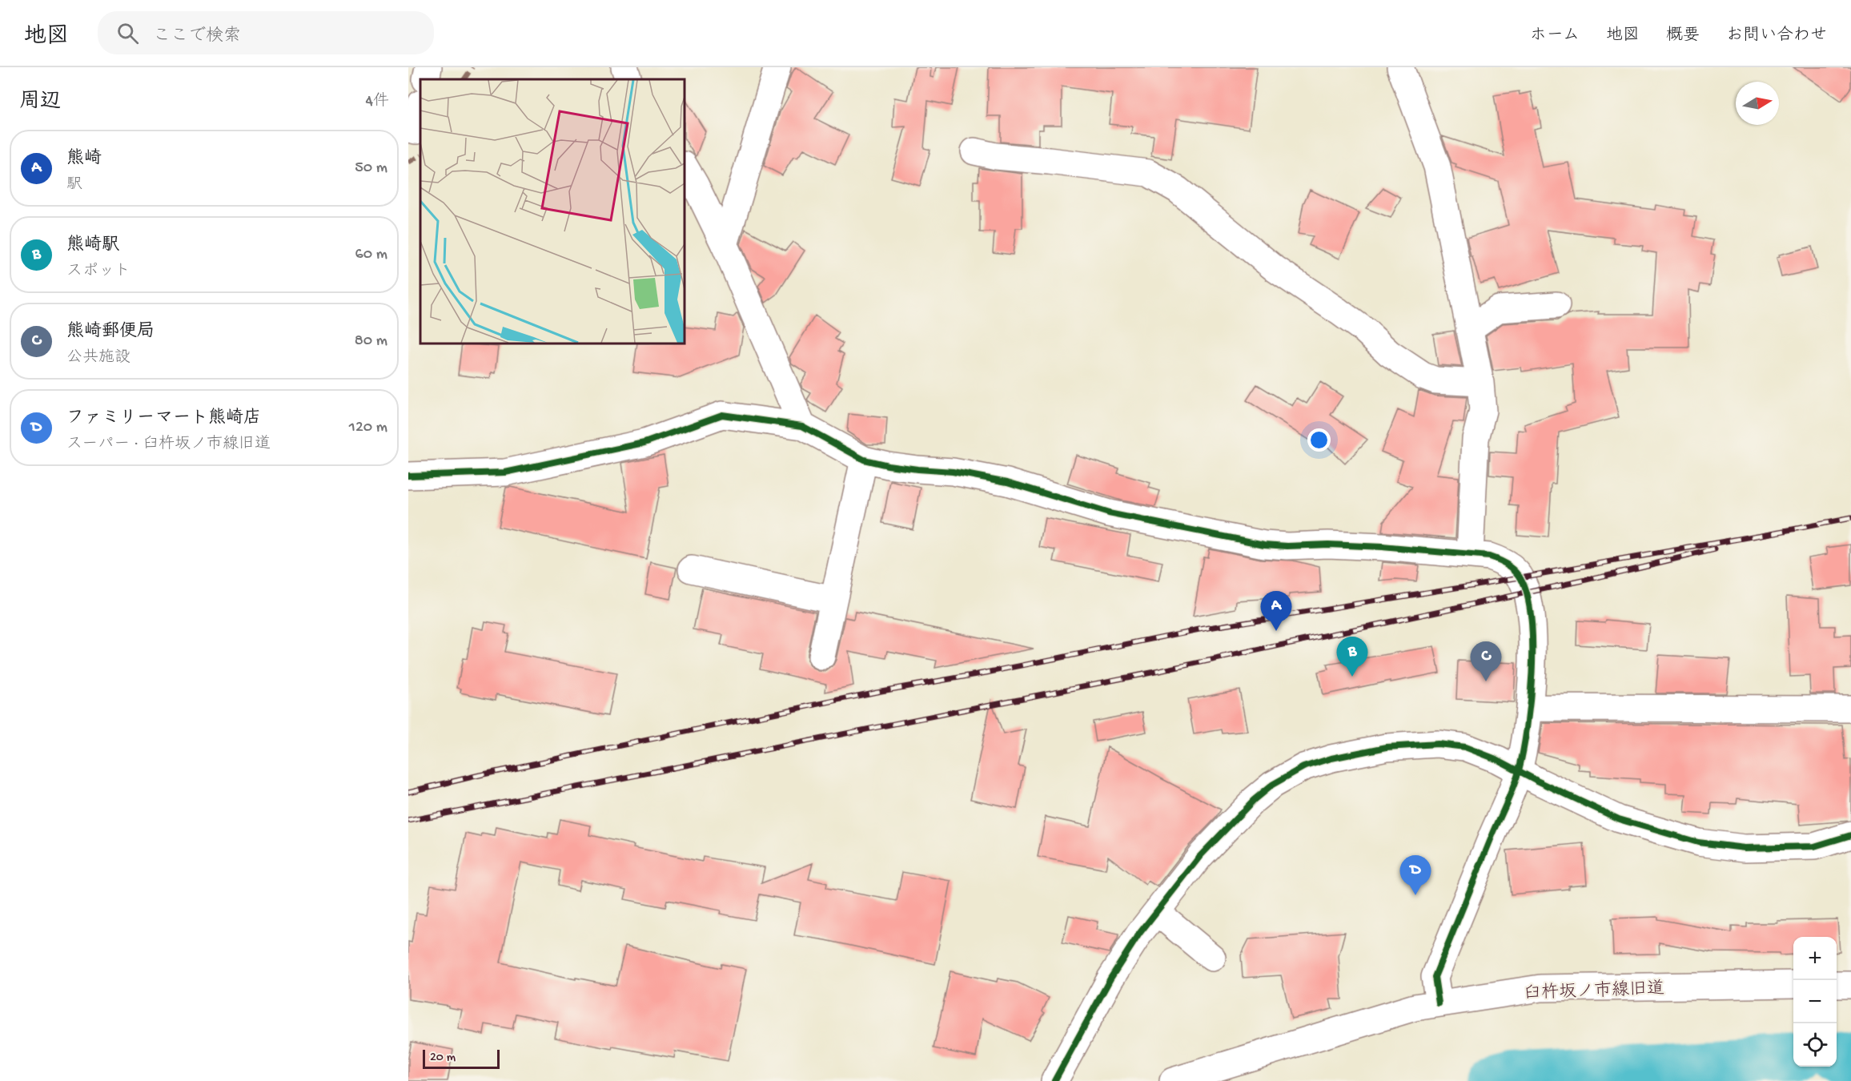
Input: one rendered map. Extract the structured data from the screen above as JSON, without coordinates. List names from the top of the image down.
{
  "streets": {
    "street": ["臼杵坂ノ市線旧道"]
  },
  "scale_bar": "20 m",
  "north": "right",
  "page": {
    "header": "地図",
    "search": "ここで検索",
    "nav": [
      "ホーム",
      "地図",
      "概要",
      "お問い合わせ"
    ],
    "heading": ["周辺", "4件"],
    "list": [
      {
        "mark": "A",
        "name": "熊崎",
        "note": "駅",
        "value": "50 m"
      },
      {
        "mark": "B",
        "name": "熊崎駅",
        "note": "スポット",
        "value": "60 m"
      },
      {
        "mark": "C",
        "name": "熊崎郵便局",
        "note": "公共施設",
        "value": "80 m"
      },
      {
        "mark": "D",
        "name": "ファミリーマート熊崎店",
        "note": "スーパー · 臼杵坂ノ市線旧道",
        "value": "120 m"
      }
    ],
    "pins": [
      "A",
      "B",
      "C",
      "D"
    ],
    "map_buttons": ["+", "−"],
    "scale": "20 m"
  }
}
